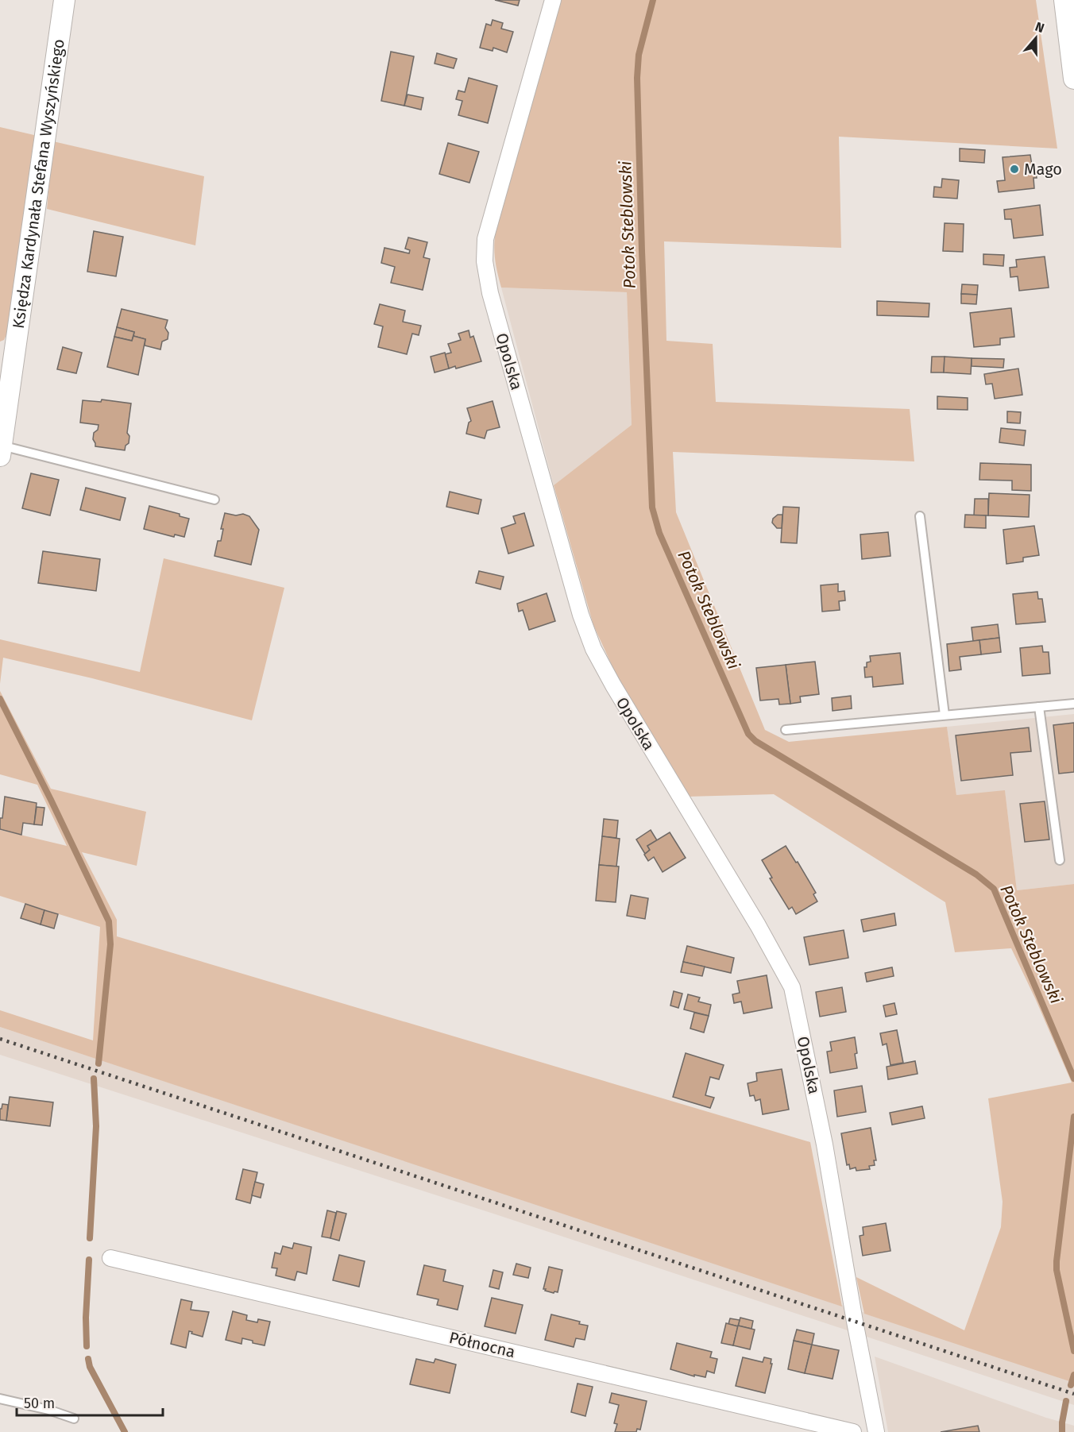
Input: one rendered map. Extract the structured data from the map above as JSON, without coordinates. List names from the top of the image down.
{
  "streets": {
    "street": ["Księdza Kardynała Stefana Wyszyńskiego", "Opolska", "Północna"]
  },
  "water": ["Potok Steblowski"],
  "places": ["Mago"],
  "scale_bar": "50 m",
  "north": "top"
}
